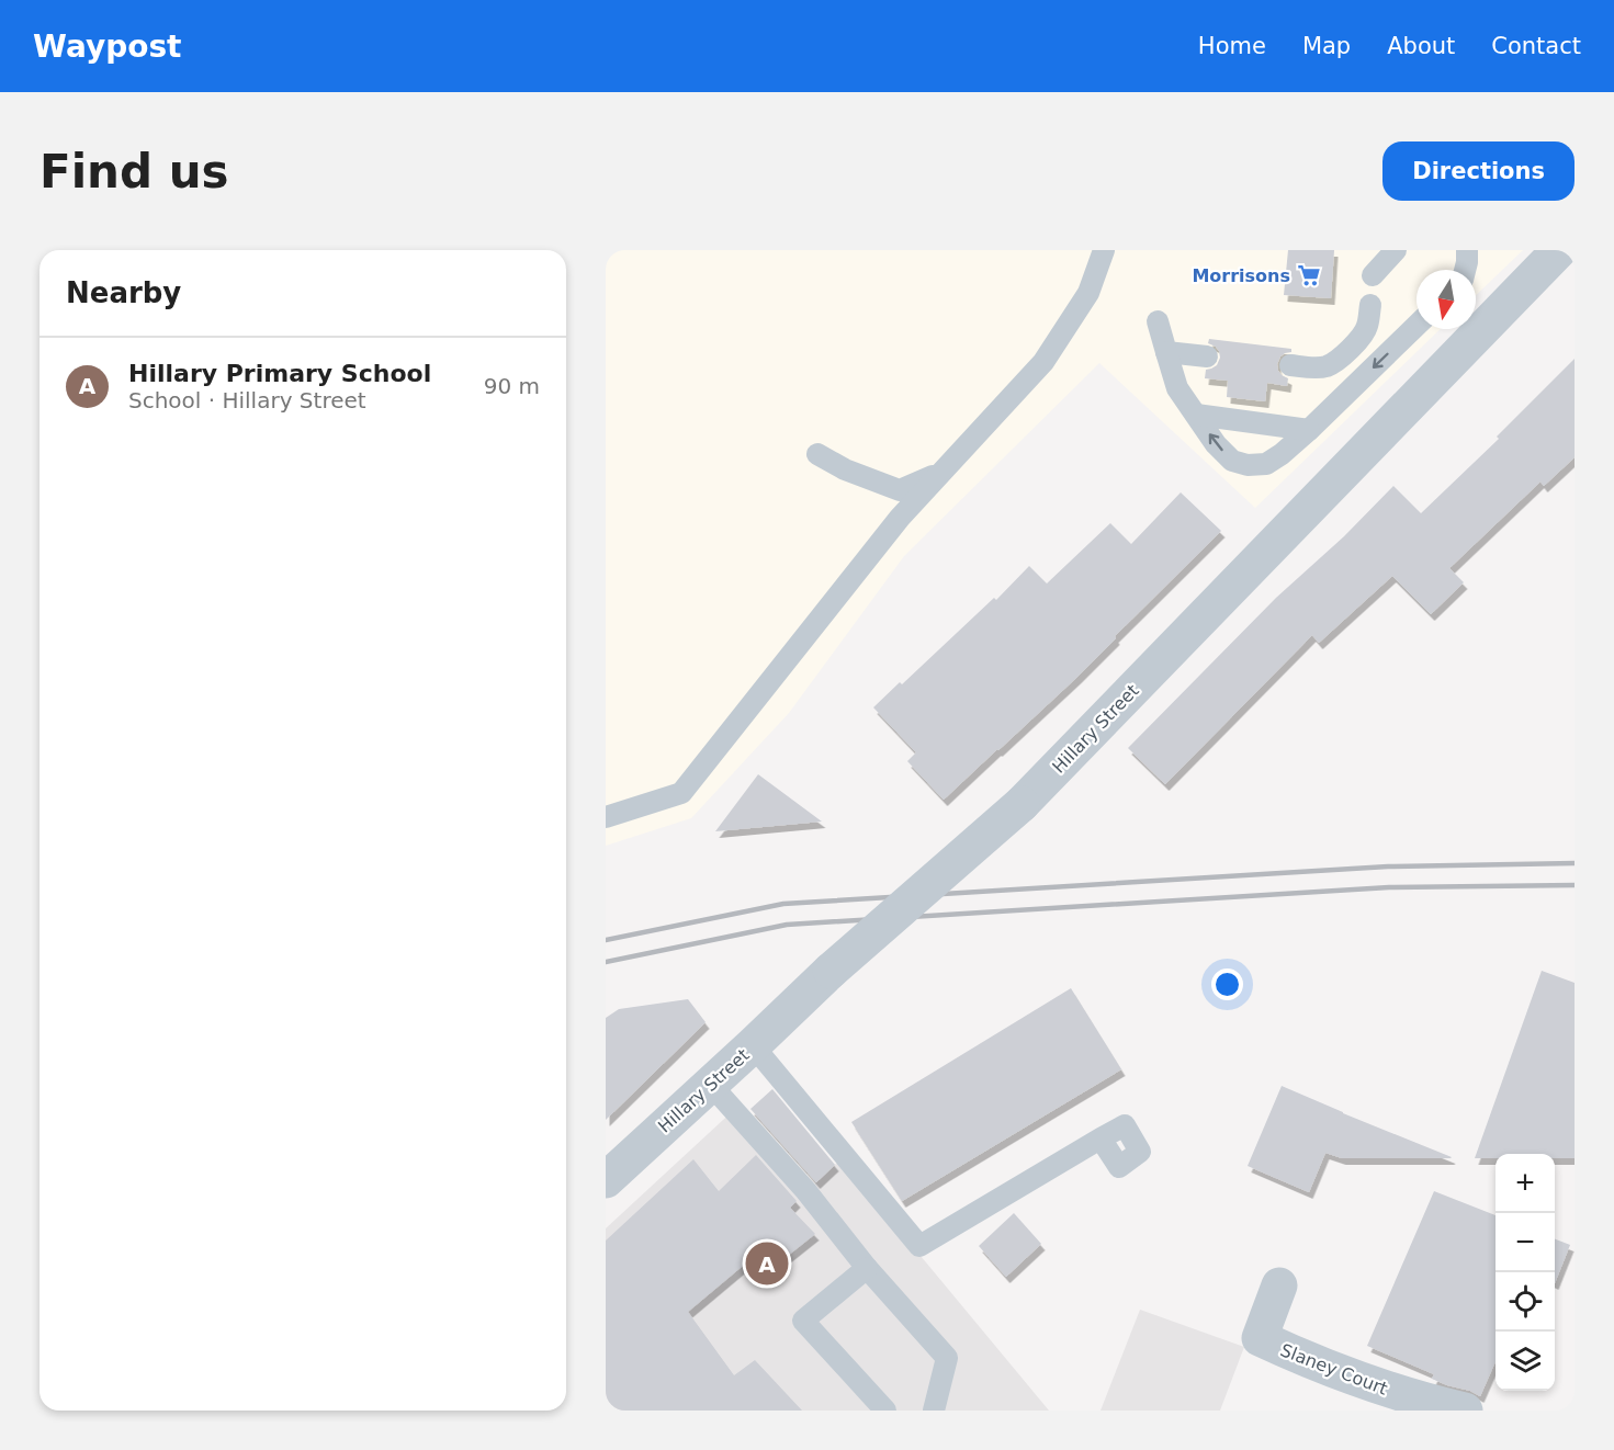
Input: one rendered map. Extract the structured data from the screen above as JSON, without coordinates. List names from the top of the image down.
{
  "streets": {
    "street": ["Hillary Street", "Slaney Court"]
  },
  "places": {
    "supermarket": ["Morrisons"]
  },
  "north": "bottom",
  "page": {
    "header": "Waypost",
    "nav": [
      "Home",
      "Map",
      "About",
      "Contact"
    ],
    "buttons": "Directions",
    "title": "Find us",
    "heading": "Nearby",
    "list": [
      {
        "mark": "A",
        "name": "Hillary Primary School",
        "note": "School · Hillary Street",
        "value": "90 m"
      }
    ],
    "map_buttons": ["+", "−"],
    "pins": "A"
  }
}
